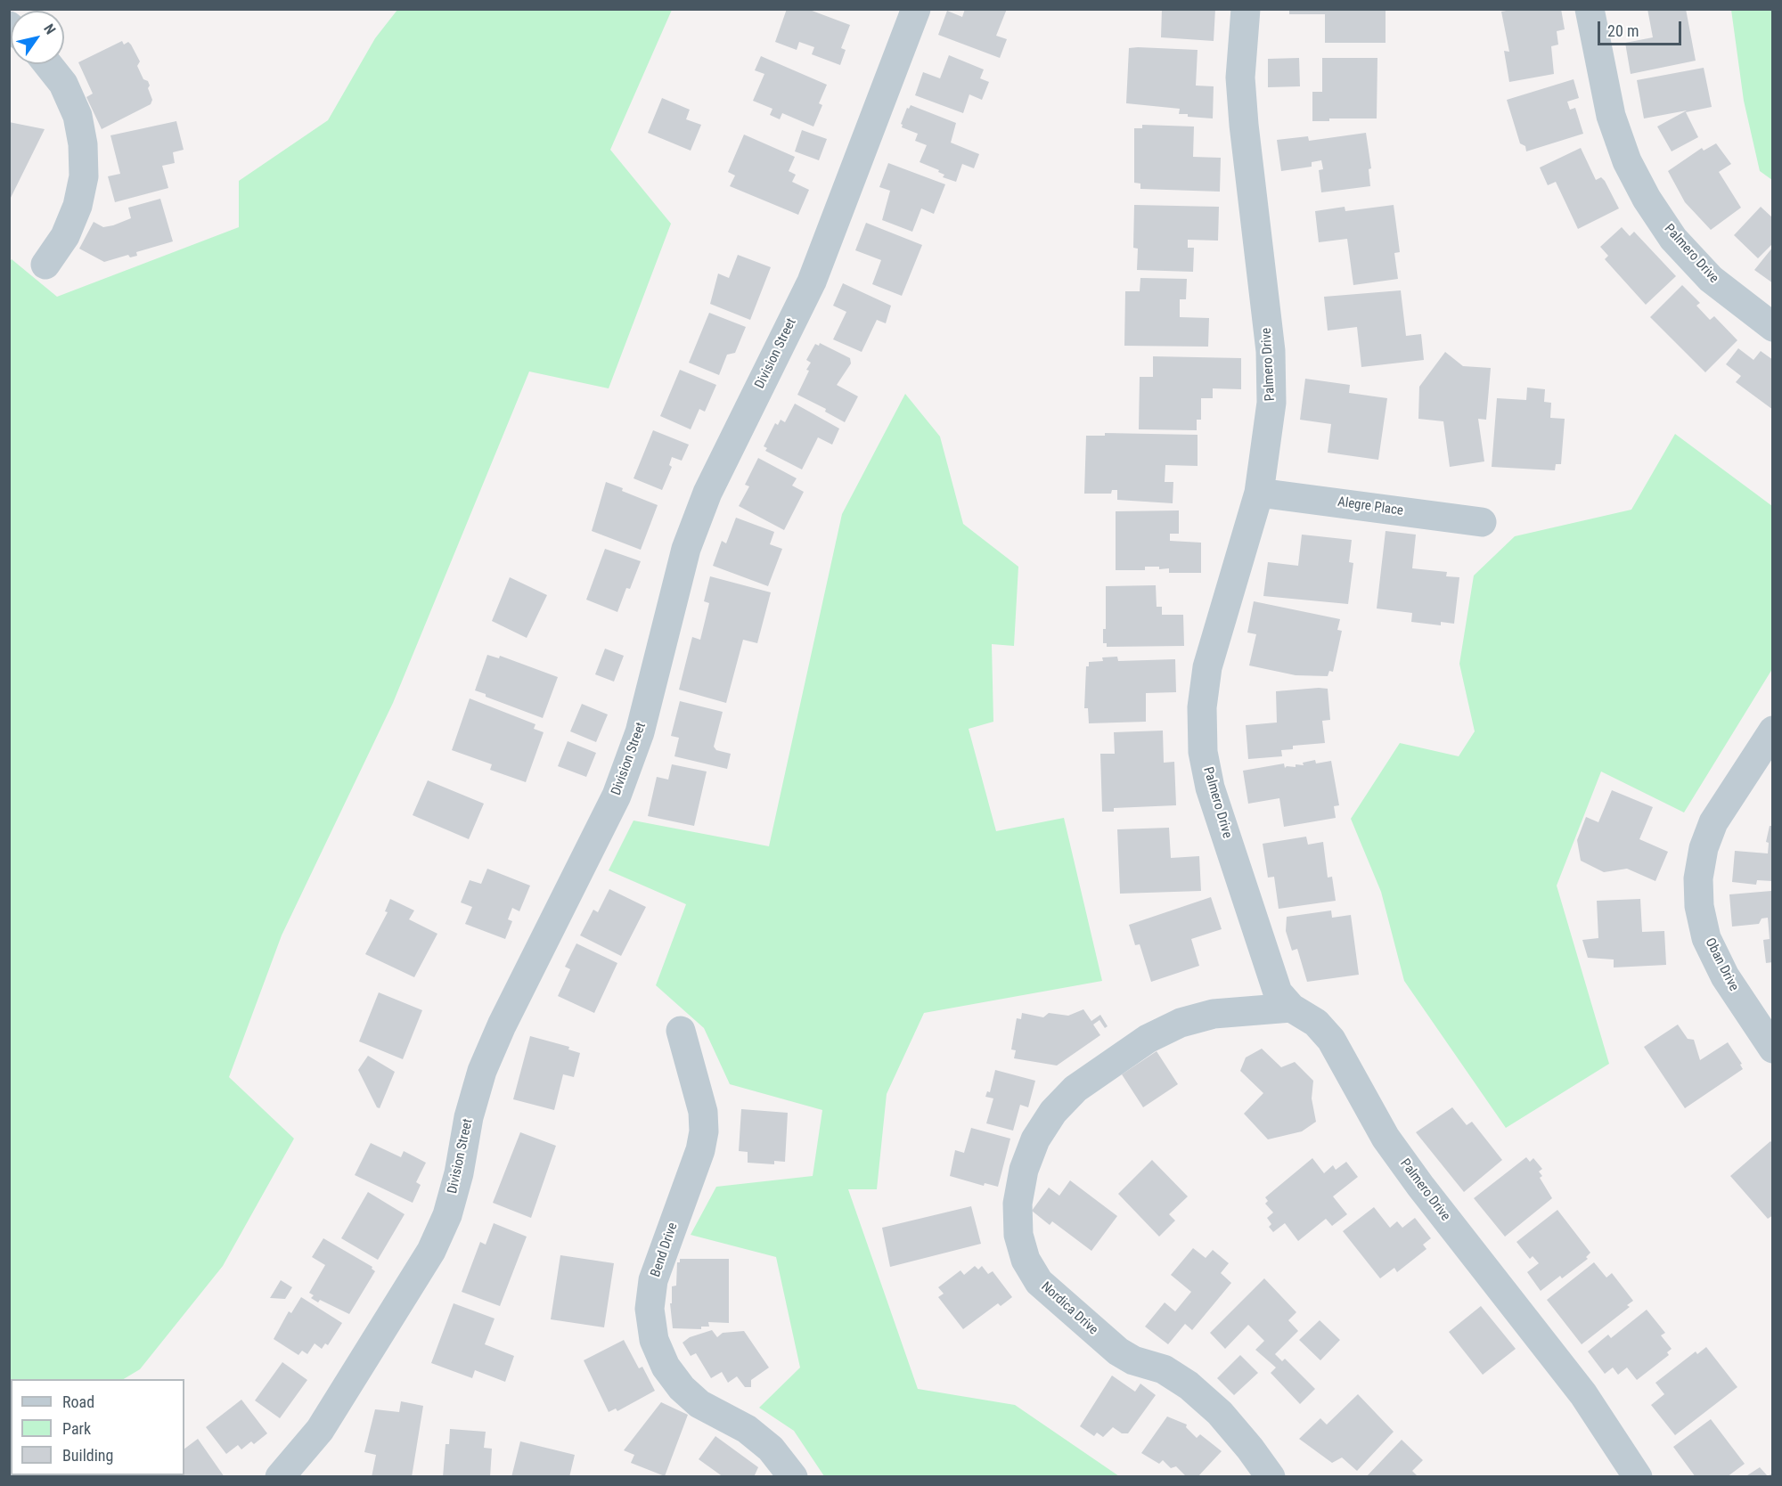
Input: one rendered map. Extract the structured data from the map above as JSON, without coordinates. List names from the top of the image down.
{
  "streets": {
    "street": [
      "Palmero Drive",
      "Division Street",
      "Alegre Place",
      "Oban Drive",
      "Bend Drive",
      "Nordica Drive"
    ]
  },
  "crossings": [
    ["Palmero Drive", "Alegre Place"],
    ["Palmero Drive", "Nordica Drive"]
  ],
  "legend": ["Road", "Park", "Building"],
  "scale_bar": "20 m",
  "north": "top right"
}
